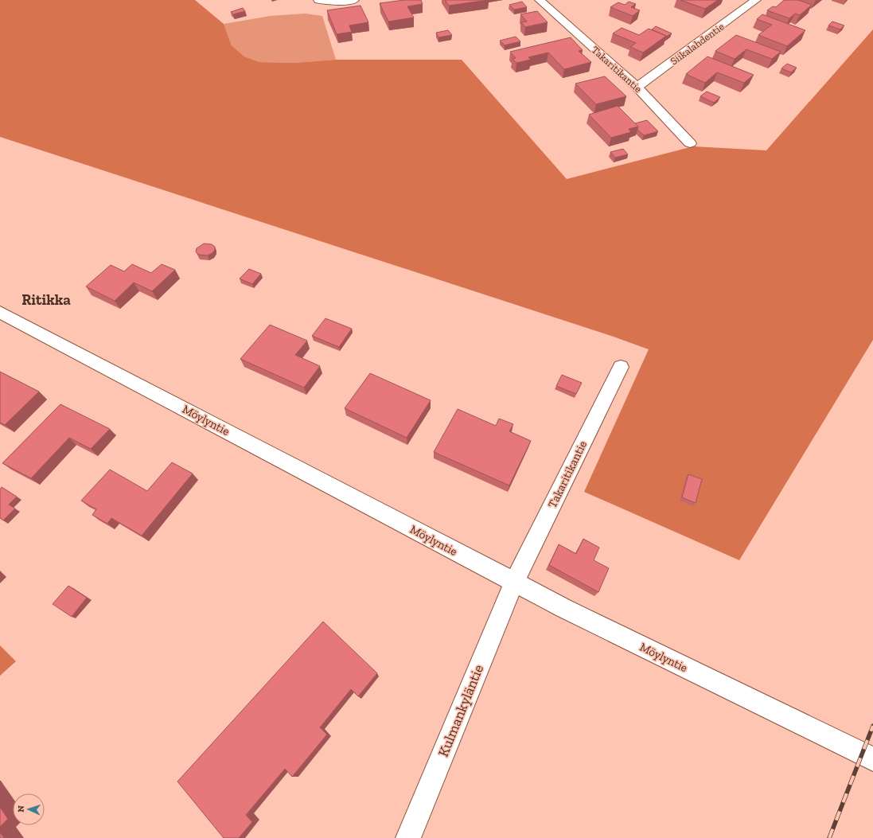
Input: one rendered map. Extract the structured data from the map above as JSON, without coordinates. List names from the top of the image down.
{
  "streets": {
    "street": [
      "Siikalahdentie",
      "Takaritikantie",
      "Möylyntie",
      "Kulmankyläntie"
    ]
  },
  "crossings": [
    ["Siikalahdentie", "Takaritikantie"],
    ["Takaritikantie", "Möylyntie"],
    ["Takaritikantie", "Kulmankyläntie"],
    ["Möylyntie", "Kulmankyläntie"]
  ],
  "districts": ["Ritikka"],
  "north": "left"
}
